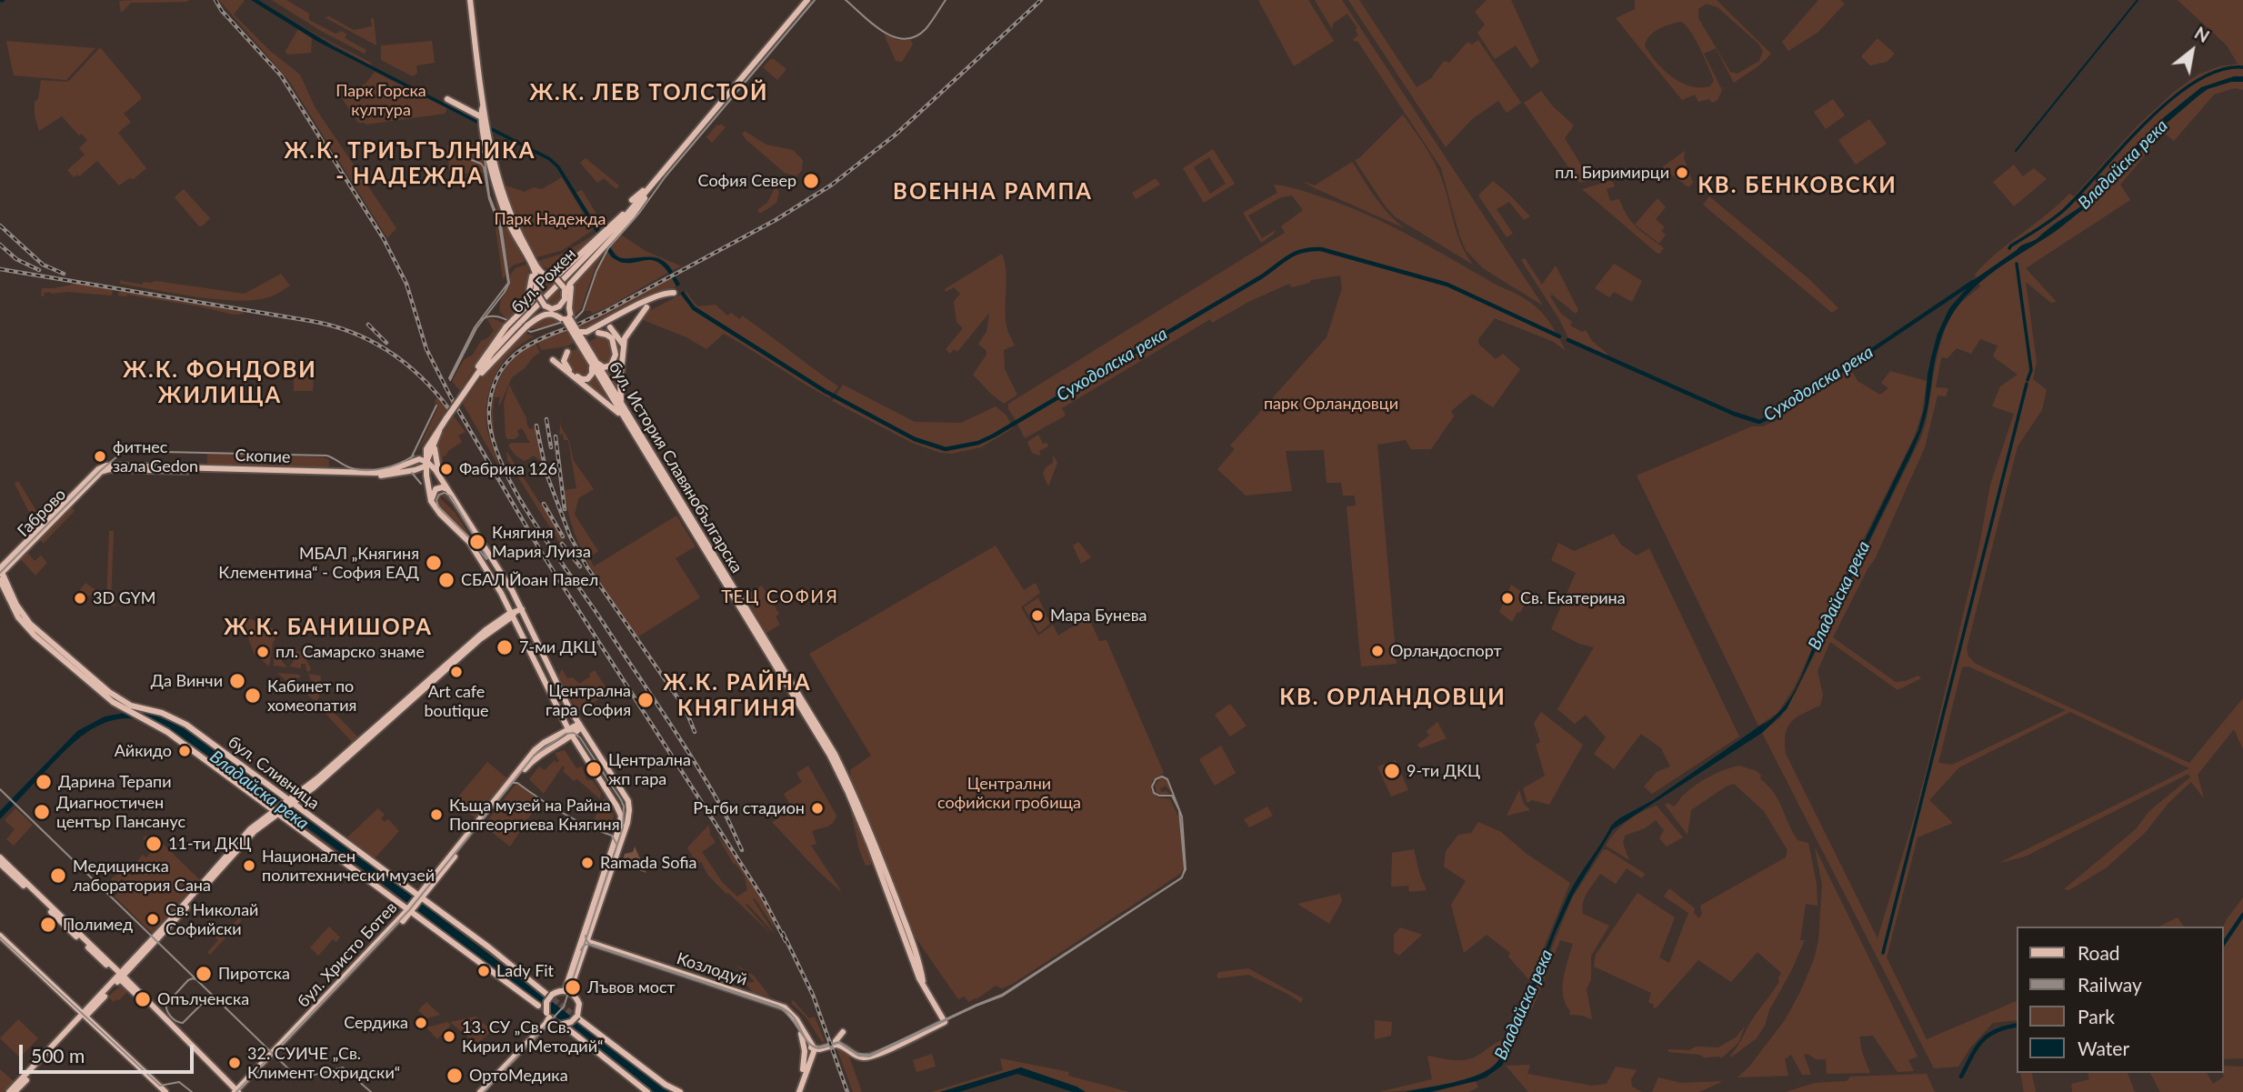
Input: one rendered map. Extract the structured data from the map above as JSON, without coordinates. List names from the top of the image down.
{
  "streets": {
    "main road": [
      "бул. Рожен",
      "Скопие",
      "бул. История Славянобългарска",
      "Габрово",
      "бул. Сливница",
      "бул. Христо Ботев",
      "Козлодуй"
    ]
  },
  "crossings": [
    ["бул. Рожен", "Скопие"],
    ["бул. Рожен", "бул. История Славянобългарска"],
    ["Скопие", "Габрово"],
    ["бул. История Славянобългарска", "Козлодуй"],
    ["Габрово", "бул. Сливница"],
    ["бул. Сливница", "бул. Христо Ботев"]
  ],
  "districts": [
    "Ж.К. ЛЕВ ТОЛСТОЙ",
    "Ж.К. ТРИЪГЪЛНИКА - НАДЕЖДА",
    "КВ. БЕНКОВСКИ",
    "ВОЕННА РАМПА",
    "Ж.К. ФОНДОВИ ЖИЛИЩА",
    "ТЕЦ СОФИЯ",
    "Ж.К. БАНИШОРА",
    "Ж.К. РАЙНА КНЯГИНЯ",
    "КВ. ОРЛАНДОВЦИ"
  ],
  "water": ["Владайска река", "Суходолска река"],
  "parks": [
    "Парк Горска култура",
    "Парк Надежда",
    "парк Орландовци",
    "Централни софийски гробища"
  ],
  "places": [
    "пл. Биримирци",
    "София Север",
    "фитнес зала Gedon",
    "Фабрика 126",
    "Княгиня Мария Луиза",
    "МБАЛ „Княгиня Клементина“ - София ЕАД",
    "СБАЛ Йоан Павел",
    "3D GYM",
    "Св. Екатерина",
    "Мара Бунева",
    "7-ми ДКЦ",
    "Орландоспорт",
    "пл. Самарско знаме",
    "Art cafe boutique",
    "Да Винчи",
    "Кабинет по хомеопатия",
    "Централна гара София",
    "Айкидо",
    "Централна жп гара",
    "9-ти ДКЦ",
    "Дарина Терапи",
    "Ръгби стадион",
    "Диагностичен център Пансанус",
    "Къща музей на Райна Попгеоргиева Княгиня",
    "11-ти ДКЦ",
    "Ramada Sofia",
    "Национален политехнически музей",
    "Медицинска лаборатория Сана",
    "Св. Николай Софийски",
    "Полимед",
    "Lady Fit",
    "Пиротска",
    "Лъвов мост",
    "Опълченска",
    "Сердика",
    "13. СУ „Св. Св. Кирил и Методий“",
    "32. СУИЧЕ „Св. Климент Охридски“",
    "ОртоМедика"
  ],
  "legend": [
    "Road",
    "Railway",
    "Park",
    "Water"
  ],
  "scale_bar": "500 m",
  "north": "top right"
}
